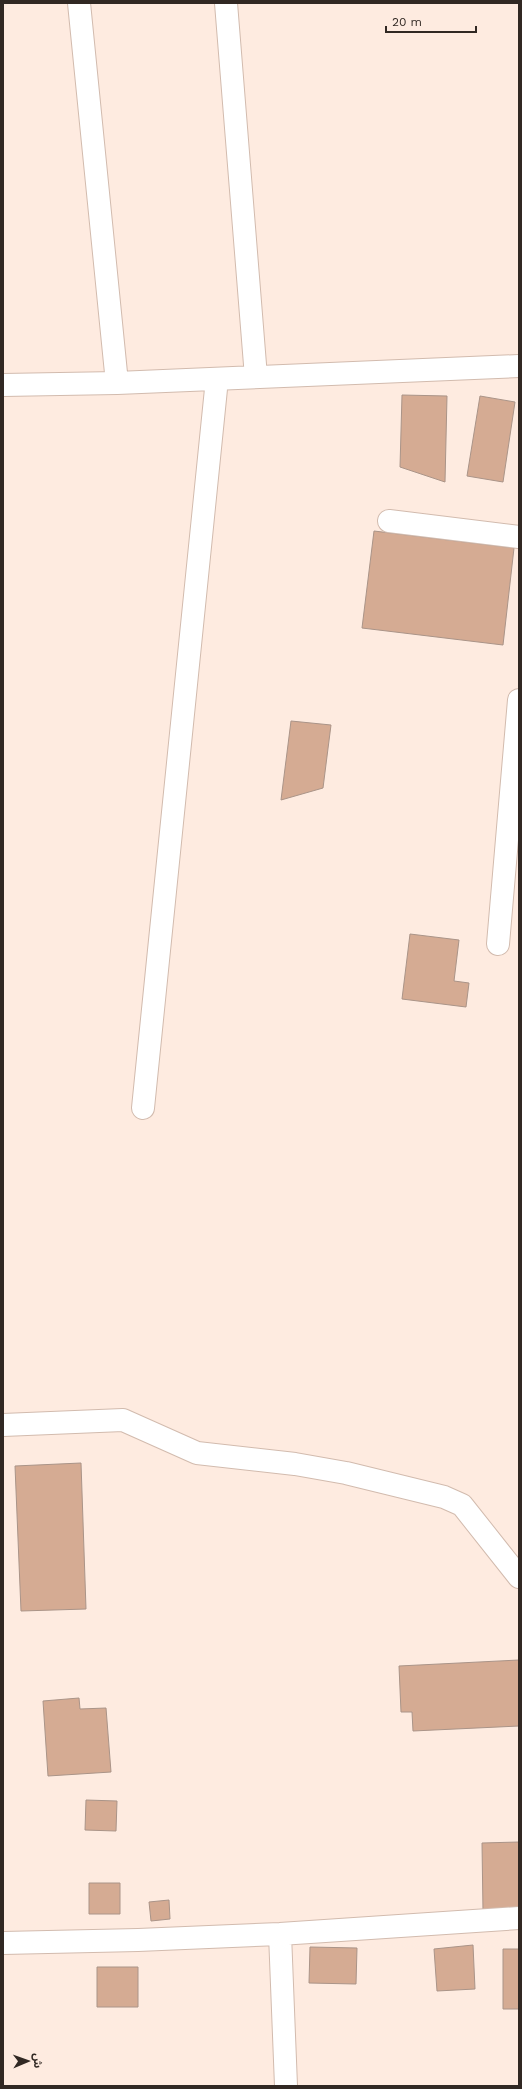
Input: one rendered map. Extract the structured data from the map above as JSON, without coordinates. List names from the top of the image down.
{
  "scale_bar": "20 m",
  "north": "right"
}
